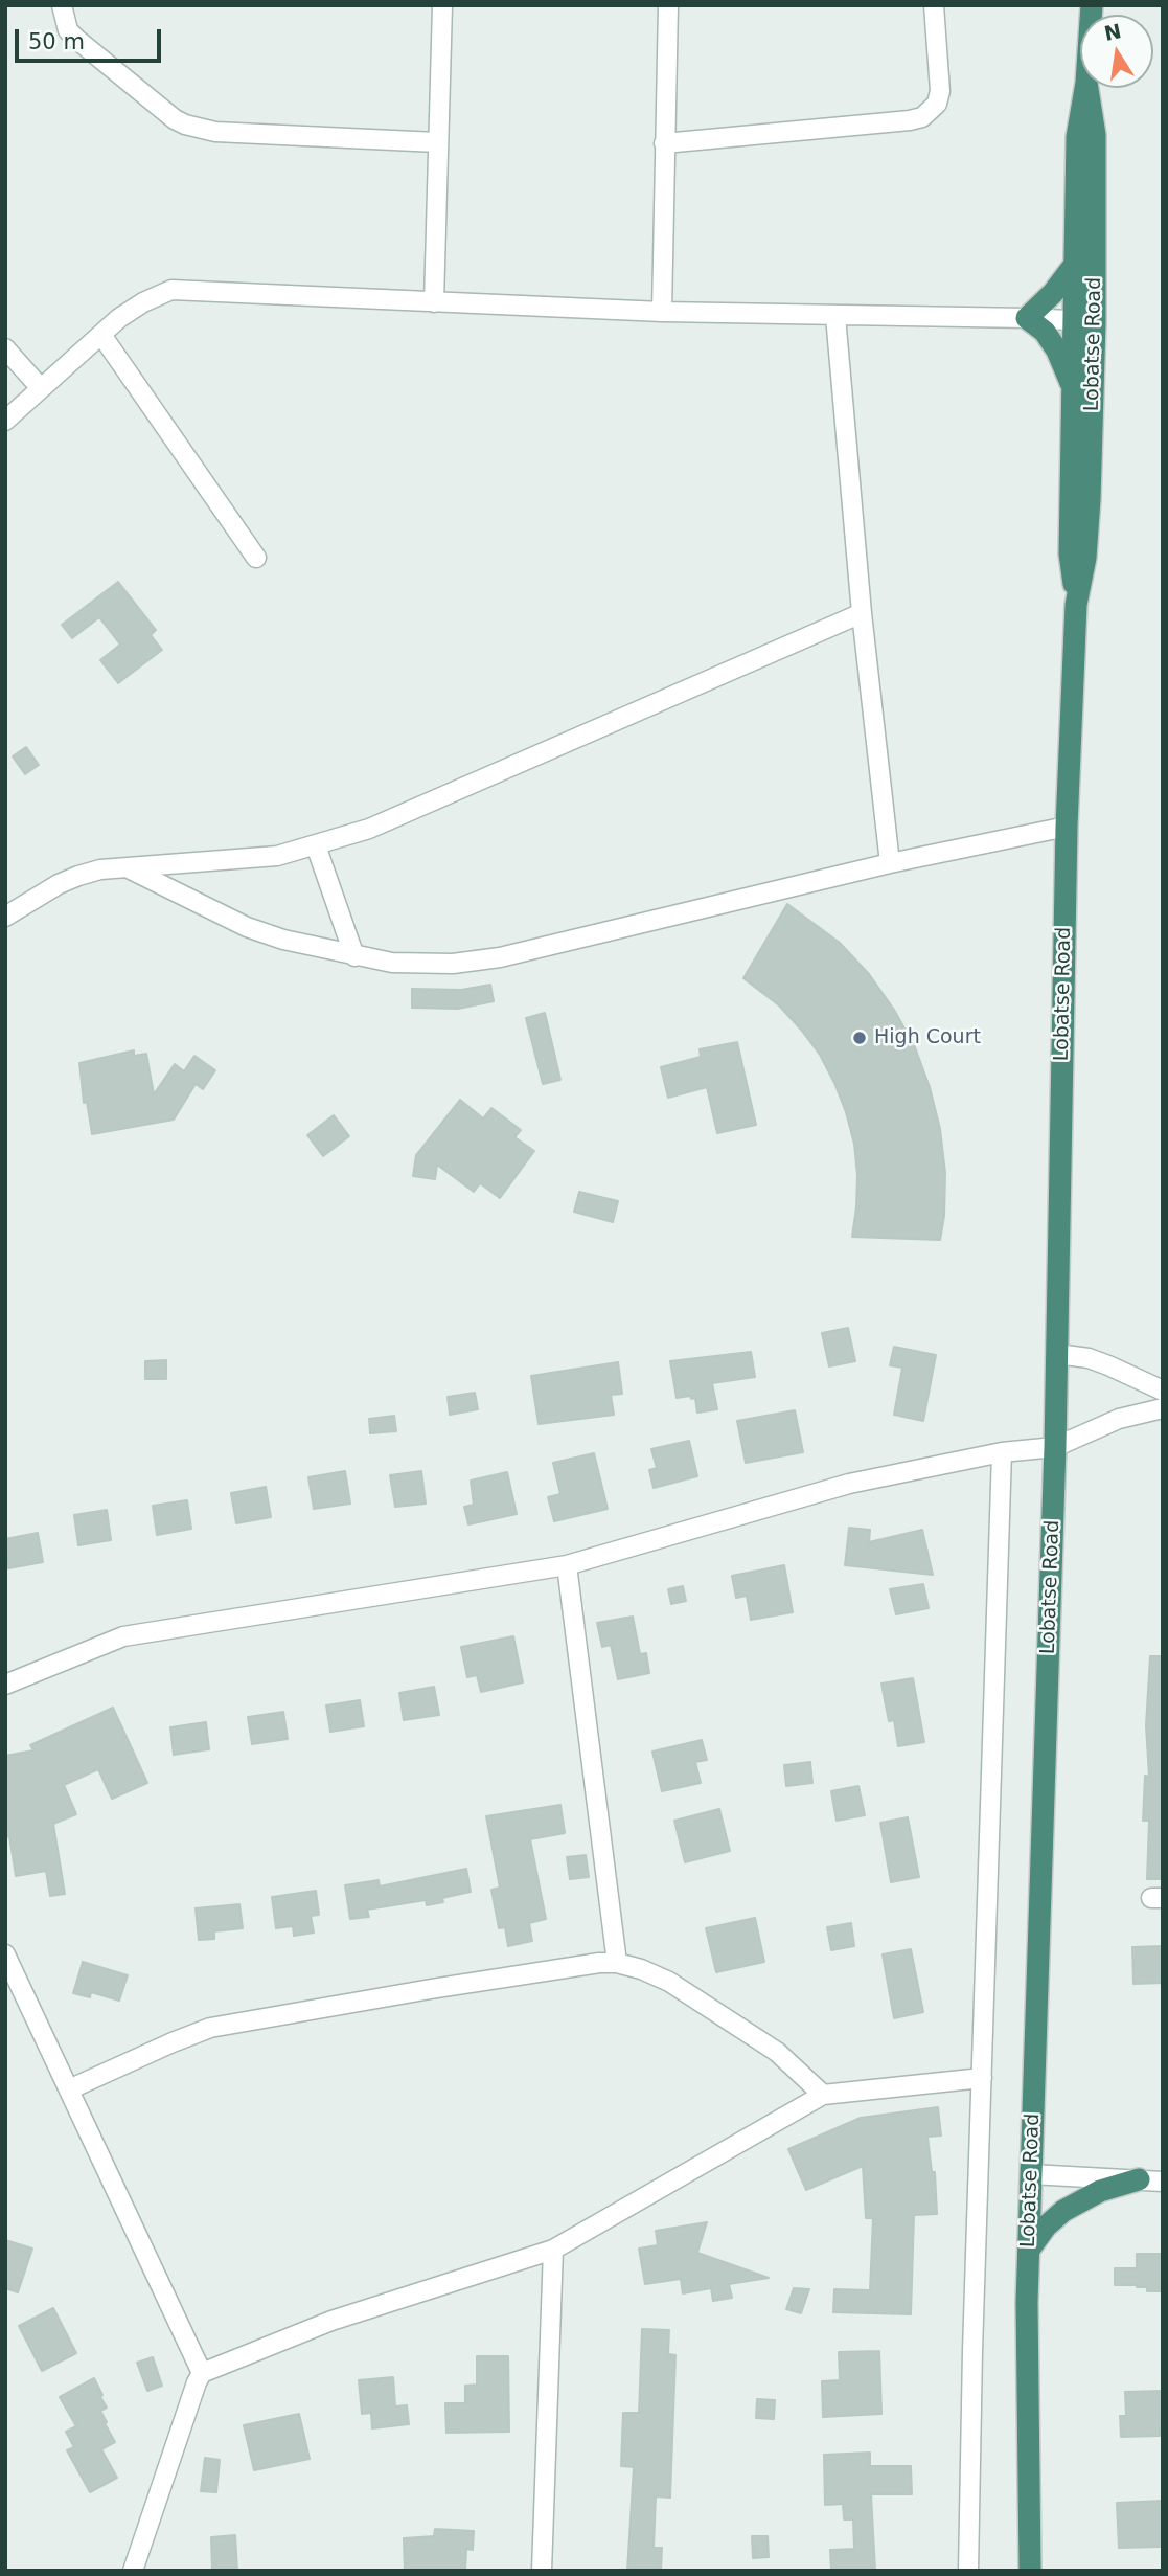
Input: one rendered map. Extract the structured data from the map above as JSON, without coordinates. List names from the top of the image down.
{
  "streets": {
    "highway": ["Lobatse Road"]
  },
  "places": ["High Court"],
  "scale_bar": "50 m",
  "north": "top"
}
